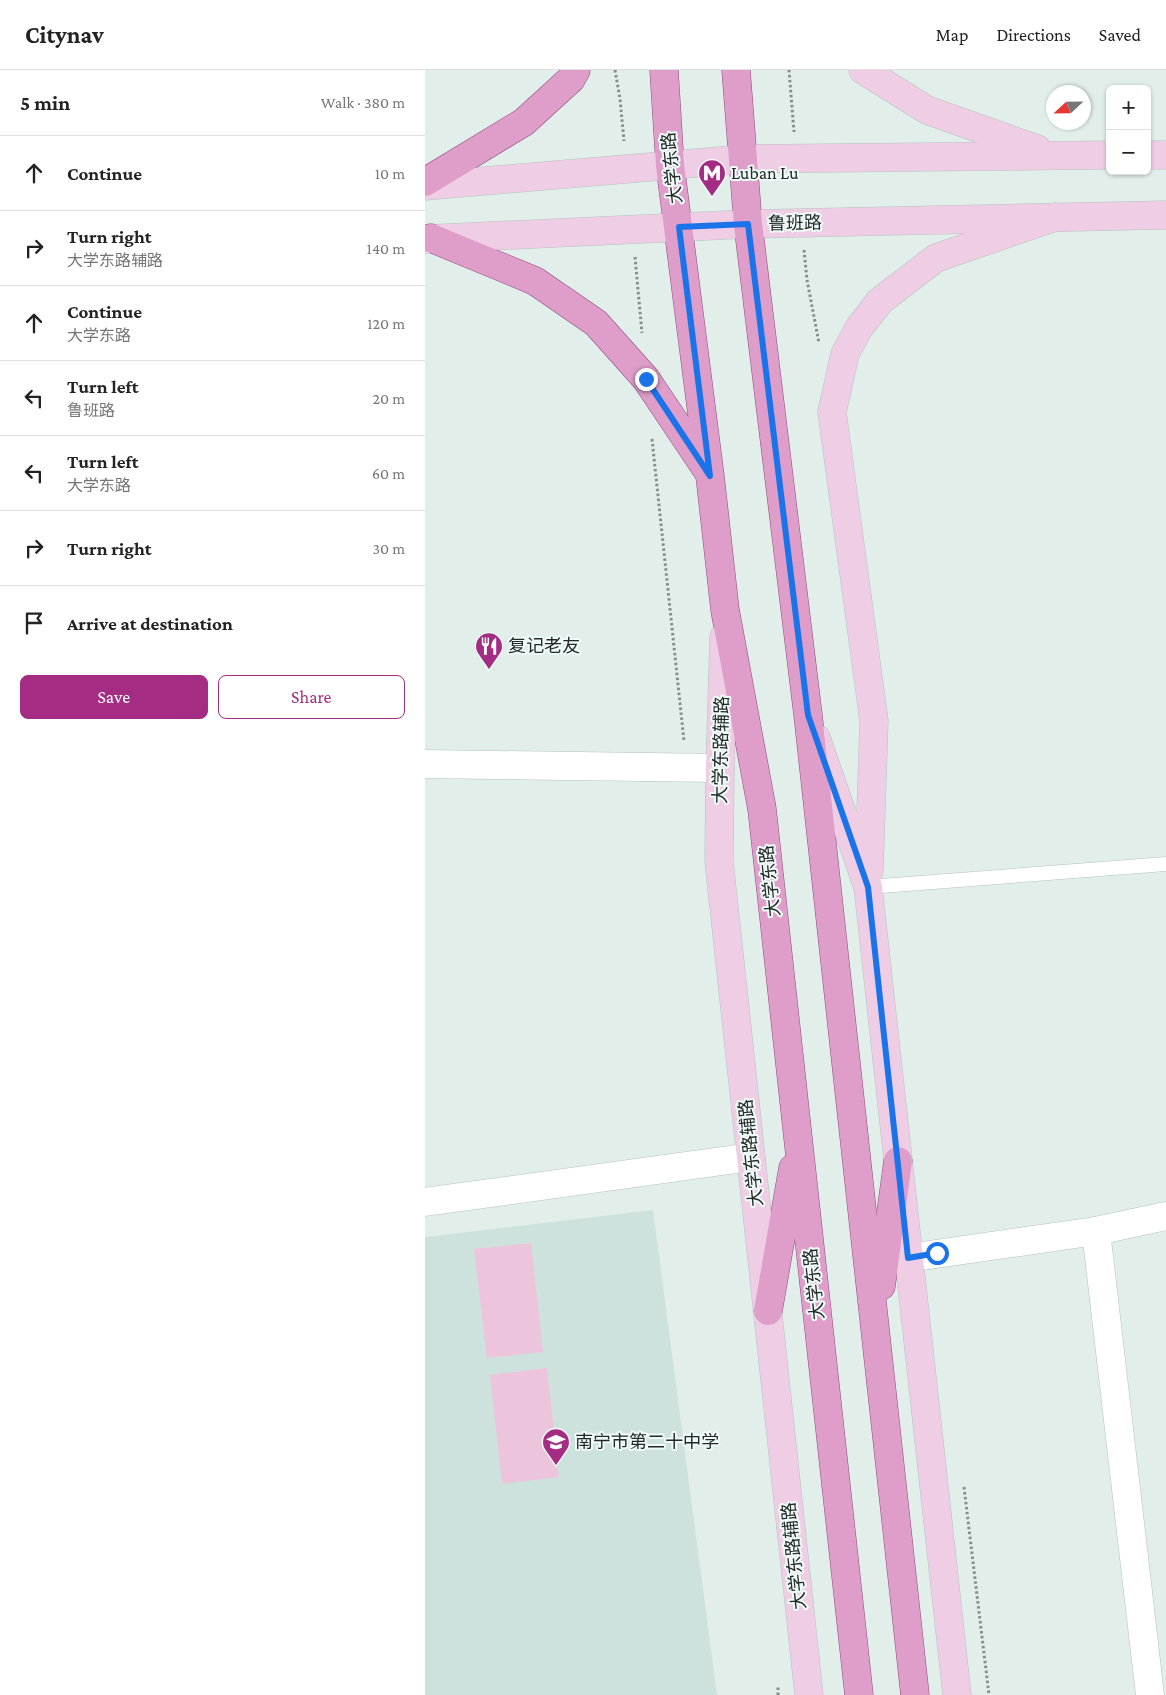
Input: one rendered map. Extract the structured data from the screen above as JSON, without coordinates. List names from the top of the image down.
{
  "streets": {
    "main road": ["大学东路", "鲁班路", "大学东路辅路"]
  },
  "crossings": [
    ["大学东路", "鲁班路"],
    ["大学东路", "大学东路辅路"]
  ],
  "places": {
    "metro station": ["Luban Lu"],
    "restaurant": ["复记老友"],
    "school or university": ["南宁市第二十中学"]
  },
  "north": "left",
  "page": {
    "header": "Citynav",
    "nav": ["Map", "Directions", "Saved"],
    "heading": ["5 min", "Walk · 380 m"],
    "map_buttons": ["+", "−"],
    "list": [
      ["Continue", "10 m"],
      ["Turn right", "大学东路辅路", "140 m"],
      ["Continue", "大学东路", "120 m"],
      ["Turn left", "鲁班路", "20 m"],
      ["Turn left", "大学东路", "60 m"],
      ["Turn right", "30 m"],
      "Arrive at destination"
    ],
    "buttons": ["Save", "Share"]
  }
}
